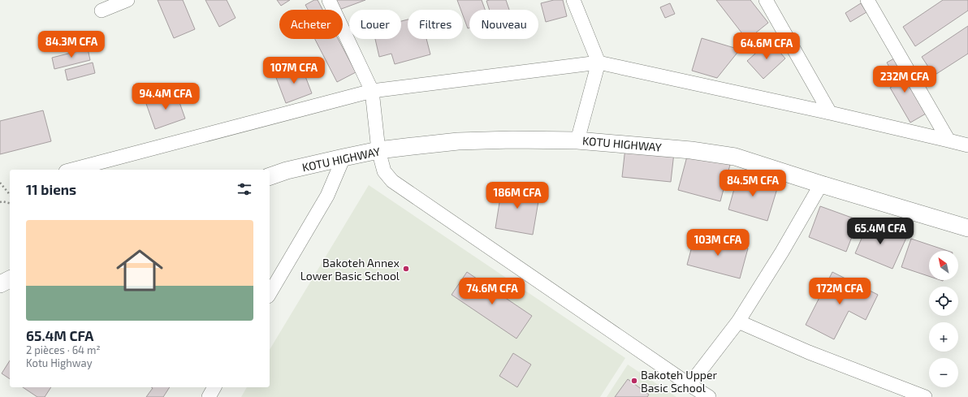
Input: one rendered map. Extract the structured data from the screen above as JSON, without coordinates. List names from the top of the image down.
{
  "streets": {
    "street": ["KOTU HIGHWAY"]
  },
  "places": ["Bakoteh Annex Lower Basic School", "Bakoteh Upper Basic School"],
  "north": "top left",
  "page": {
    "chip": [
      "Acheter",
      "Louer",
      "Filtres",
      "Nouveau"
    ],
    "price": [
      "84.3M CFA",
      "64.6M CFA",
      "107M CFA",
      "232M CFA",
      "94.4M CFA",
      "84.5M CFA",
      "186M CFA",
      "65.4M CFA",
      "103M CFA",
      "74.6M CFA",
      "172M CFA"
    ],
    "heading": "11 biens",
    "list": [
      {
        "name": "65.4M CFA",
        "note": "2 pièces · 64 m² · Kotu Highway"
      }
    ],
    "map_buttons": ["+", "−"]
  }
}
